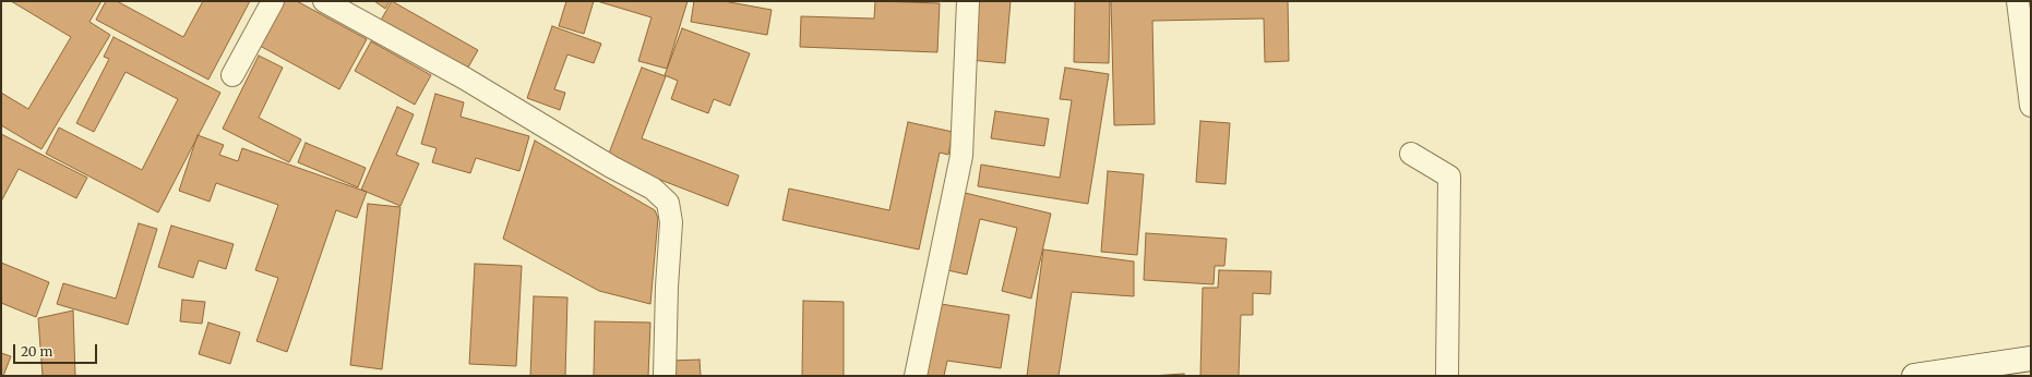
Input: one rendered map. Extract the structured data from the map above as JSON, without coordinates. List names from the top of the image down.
{
  "scale_bar": "20 m"
}
